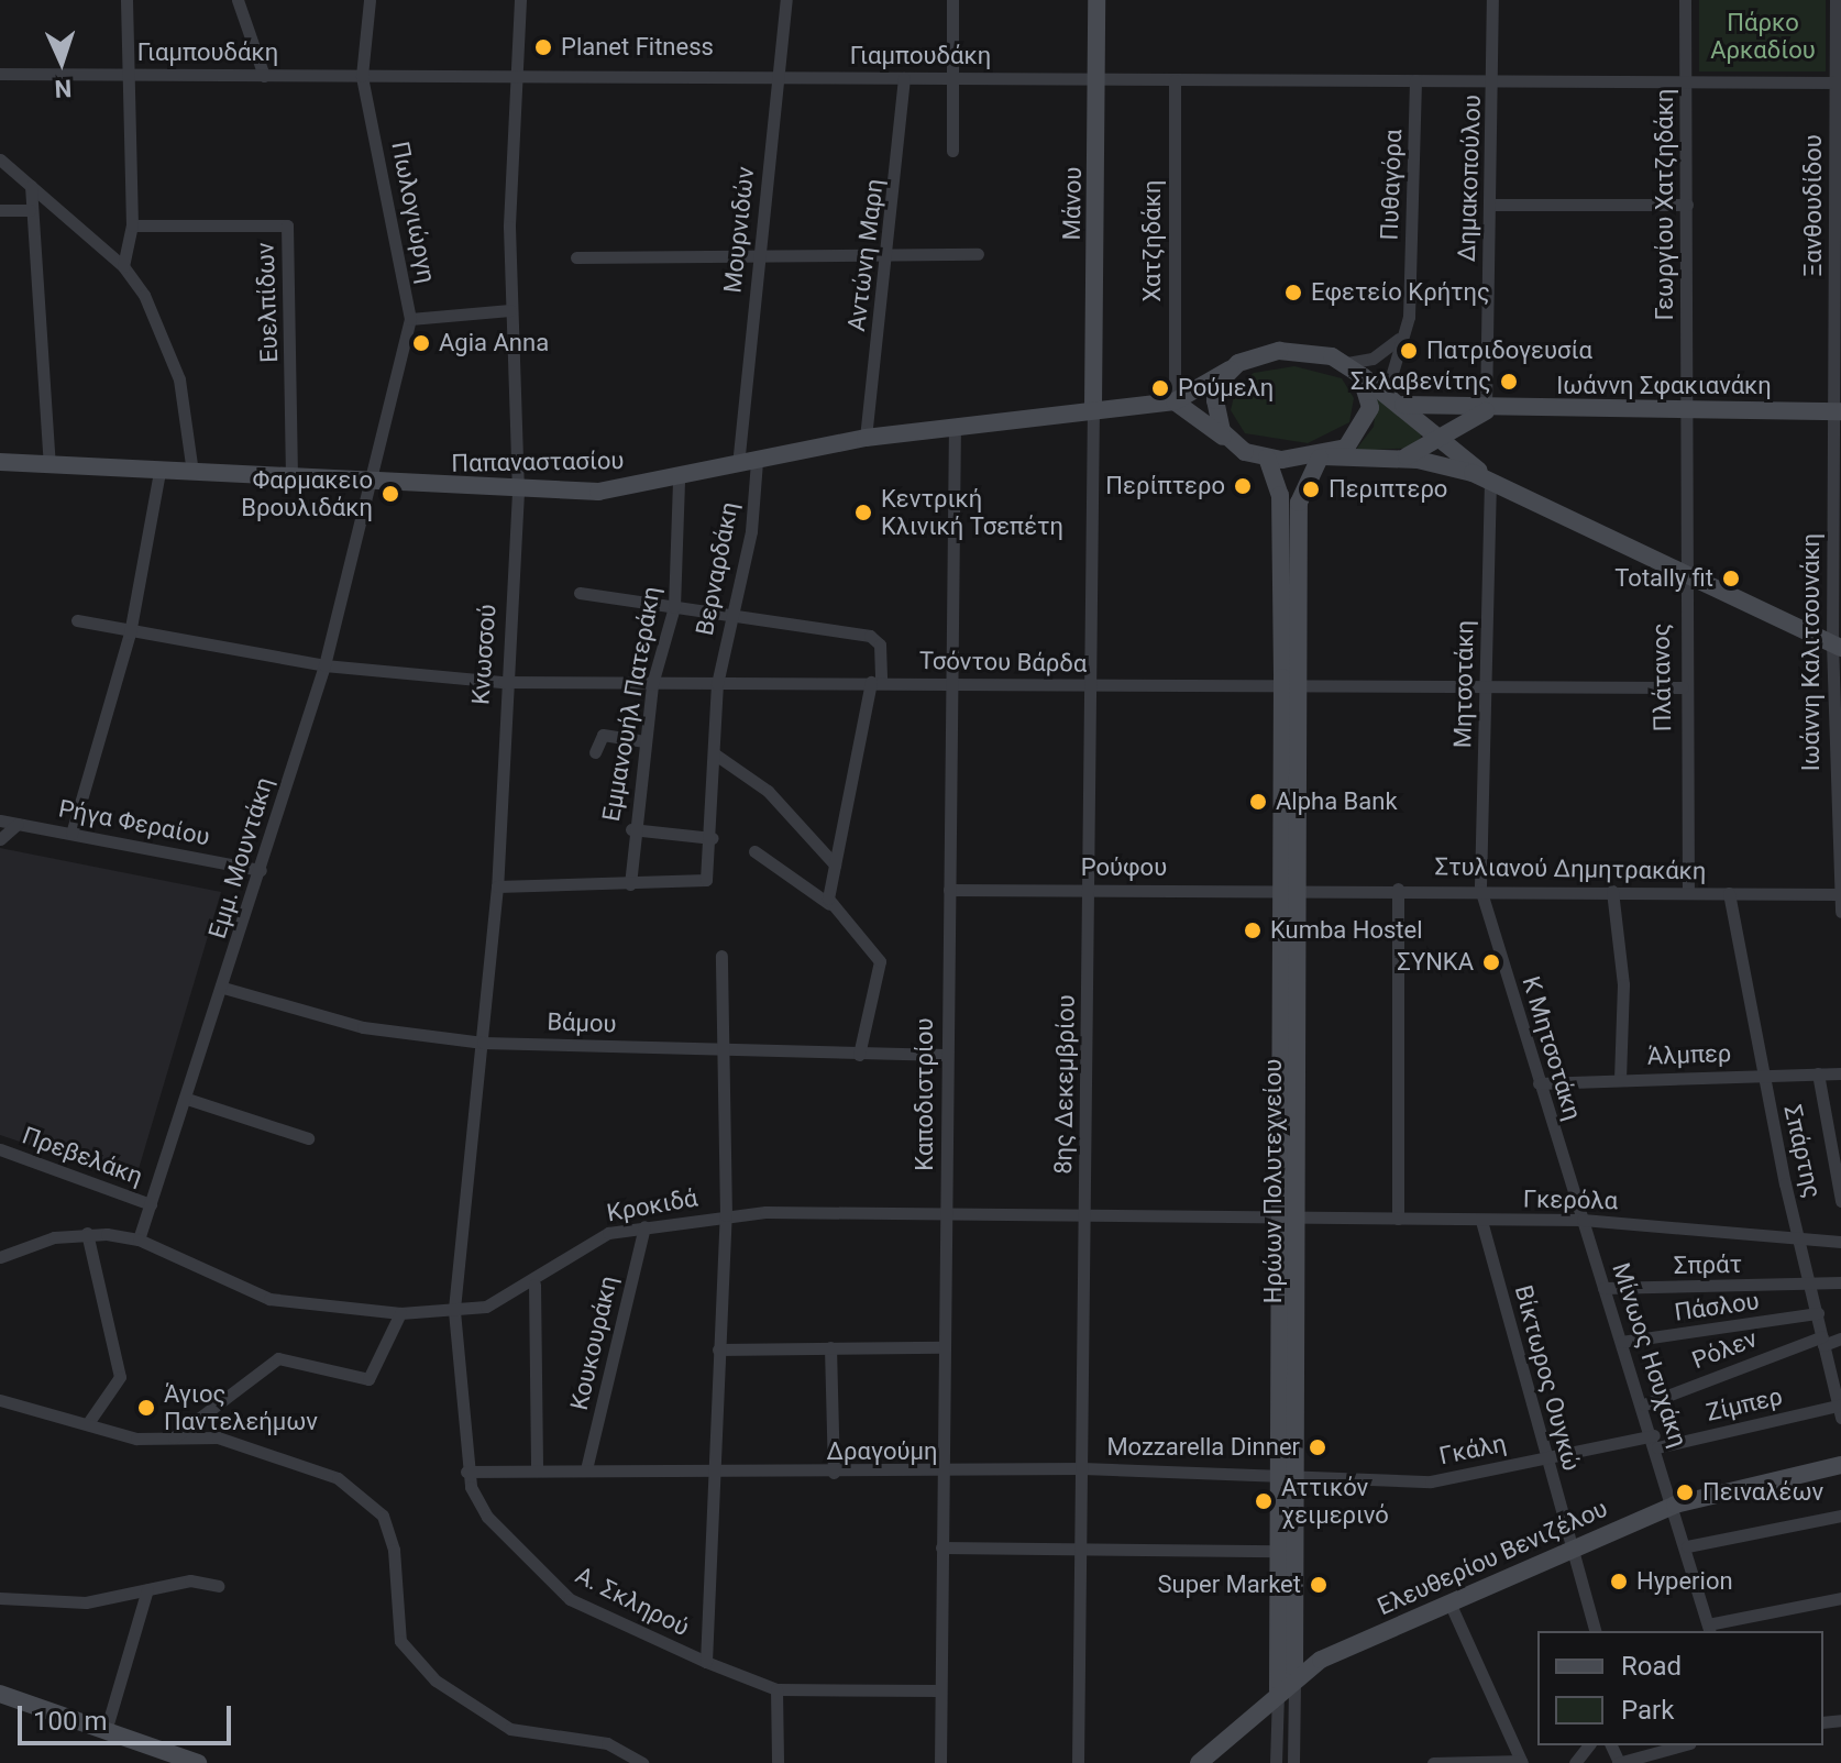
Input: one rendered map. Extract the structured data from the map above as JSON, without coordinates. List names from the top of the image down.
{
  "streets": {
    "main road": [
      "Μάνου",
      "Ιωάννη Σφακιανάκη",
      "Παπαναστασίου",
      "Ηρώων Πολυτεχνείου",
      "Ελευθερίου Βενιζέλου"
    ],
    "street": [
      "Γιαμπουδάκη",
      "Δημακοπούλου",
      "Πυθαγόρα",
      "Γεωργίου Χατζηδάκη",
      "Ξανθουδίδου",
      "Πωλογιώργη",
      "Μουρνιδών",
      "Χατζηδάκη",
      "Αντώνη Μαρη",
      "Ευελπίδων",
      "Βερναρδάκη",
      "Ιωάννη Καλιτσουνάκη",
      "Κνωσσού",
      "Τσόντου Βάρδα",
      "Πλάτανος",
      "Μητσοτάκη",
      "Εμμανουήλ Πατεράκη",
      "Ρήγα Φεραίου",
      "Εμμ. Μουντάκη",
      "Ρούφου",
      "Στυλιανού Δημητρακάκη",
      "Βάμου",
      "Κ Μητσοτάκη",
      "Άλμπερ",
      "8ης Δεκεμβρίου",
      "Καποδιστρίου",
      "Σπάρτης",
      "Πρεβελάκη",
      "Γκερόλα",
      "Κροκιδά",
      "Σπράτ",
      "Πάσλου",
      "Κουκουράκη",
      "Ρόλεν",
      "Μίνωος Ησυχάκη",
      "Βίκτωρος Ουγκώ",
      "Ζίμπερ",
      "Γκάλη",
      "Δραγούμη",
      "Α. Σκληρού"
    ]
  },
  "crossings": [
    ["Γιαμπουδάκη", "Δημακοπούλου"],
    ["Γιαμπουδάκη", "Πυθαγόρα"],
    ["Γιαμπουδάκη", "Μάνου"],
    ["Γιαμπουδάκη", "Γεωργίου Χατζηδάκη"],
    ["Γιαμπουδάκη", "Ξανθουδίδου"],
    ["Γιαμπουδάκη", "Πωλογιώργη"],
    ["Γιαμπουδάκη", "Μουρνιδών"],
    ["Γιαμπουδάκη", "Χατζηδάκη"],
    ["Γιαμπουδάκη", "Αντώνη Μαρη"],
    ["Γιαμπουδάκη", "Κνωσσού"],
    ["Δημακοπούλου", "Ιωάννη Σφακιανάκη"],
    ["Μάνου", "Παπαναστασίου"],
    ["Μάνου", "8ης Δεκεμβρίου"],
    ["Γεωργίου Χατζηδάκη", "Ιωάννη Σφακιανάκη"],
    ["Γεωργίου Χατζηδάκη", "Πλάτανος"],
    ["Ξανθουδίδου", "Ιωάννη Σφακιανάκη"],
    ["Ξανθουδίδου", "Ιωάννη Καλιτσουνάκη"],
    ["Πωλογιώργη", "Παπαναστασίου"],
    ["Πωλογιώργη", "Εμμ. Μουντάκη"],
    ["Μουρνιδών", "Παπαναστασίου"],
    ["Μουρνιδών", "Βερναρδάκη"],
    ["Χατζηδάκη", "Παπαναστασίου"],
    ["Αντώνη Μαρη", "Παπαναστασίου"],
    ["Ευελπίδων", "Παπαναστασίου"],
    ["Ιωάννη Σφακιανάκη", "Ιωάννη Καλιτσουνάκη"],
    ["Ιωάννη Σφακιανάκη", "Πλάτανος"],
    ["Παπαναστασίου", "Βερναρδάκη"],
    ["Παπαναστασίου", "Κνωσσού"],
    ["Παπαναστασίου", "Εμμανουήλ Πατεράκη"],
    ["Παπαναστασίου", "Εμμ. Μουντάκη"],
    ["Παπαναστασίου", "8ης Δεκεμβρίου"],
    ["Παπαναστασίου", "Καποδιστρίου"],
    ["Βερναρδάκη", "Τσόντου Βάρδα"],
    ["Βερναρδάκη", "Εμμανουήλ Πατεράκη"],
    ["Ιωάννη Καλιτσουνάκη", "Στυλιανού Δημητρακάκη"],
    ["Κνωσσού", "Τσόντου Βάρδα"],
    ["Κνωσσού", "Βάμου"],
    ["Κνωσσού", "Κροκιδά"],
    ["Κνωσσού", "Α. Σκληρού"],
    ["Τσόντου Βάρδα", "Πλάτανος"],
    ["Τσόντου Βάρδα", "Μητσοτάκη"],
    ["Τσόντου Βάρδα", "Εμμανουήλ Πατεράκη"],
    ["Τσόντου Βάρδα", "Εμμ. Μουντάκη"],
    ["Τσόντου Βάρδα", "8ης Δεκεμβρίου"],
    ["Τσόντου Βάρδα", "Καποδιστρίου"],
    ["Τσόντου Βάρδα", "Ηρώων Πολυτεχνείου"],
    ["Πλάτανος", "Στυλιανού Δημητρακάκη"],
    ["Μητσοτάκη", "Στυλιανού Δημητρακάκη"],
    ["Μητσοτάκη", "Κ Μητσοτάκη"],
    ["Ρήγα Φεραίου", "Εμμ. Μουντάκη"],
    ["Εμμ. Μουντάκη", "Βάμου"],
    ["Εμμ. Μουντάκη", "Πρεβελάκη"],
    ["Εμμ. Μουντάκη", "Κροκιδά"],
    ["Ρούφου", "Στυλιανού Δημητρακάκη"],
    ["Ρούφου", "8ης Δεκεμβρίου"],
    ["Ρούφου", "Καποδιστρίου"],
    ["Ρούφου", "Ηρώων Πολυτεχνείου"],
    ["Στυλιανού Δημητρακάκη", "Κ Μητσοτάκη"],
    ["Στυλιανού Δημητρακάκη", "Σπάρτης"],
    ["Στυλιανού Δημητρακάκη", "Ηρώων Πολυτεχνείου"],
    ["Βάμου", "Καποδιστρίου"],
    ["Κ Μητσοτάκη", "Άλμπερ"],
    ["Κ Μητσοτάκη", "Γκερόλα"],
    ["Κ Μητσοτάκη", "Μίνωος Ησυχάκη"],
    ["Άλμπερ", "Σπάρτης"],
    ["8ης Δεκεμβρίου", "Κροκιδά"],
    ["8ης Δεκεμβρίου", "Δραγούμη"],
    ["Καποδιστρίου", "Κροκιδά"],
    ["Καποδιστρίου", "Δραγούμη"],
    ["Καποδιστρίου", "Α. Σκληρού"],
    ["Σπάρτης", "Γκερόλα"],
    ["Σπάρτης", "Σπράτ"],
    ["Σπάρτης", "Πάσλου"],
    ["Σπάρτης", "Ρόλεν"],
    ["Σπάρτης", "Ζίμπερ"],
    ["Ηρώων Πολυτεχνείου", "Γκερόλα"],
    ["Ηρώων Πολυτεχνείου", "Κροκιδά"],
    ["Ηρώων Πολυτεχνείου", "Γκάλη"],
    ["Ηρώων Πολυτεχνείου", "Δραγούμη"],
    ["Ηρώων Πολυτεχνείου", "Ελευθερίου Βενιζέλου"],
    ["Γκερόλα", "Κροκιδά"],
    ["Γκερόλα", "Μίνωος Ησυχάκη"],
    ["Γκερόλα", "Βίκτωρος Ουγκώ"],
    ["Κροκιδά", "Κουκουράκη"],
    ["Κροκιδά", "Α. Σκληρού"],
    ["Σπράτ", "Μίνωος Ησυχάκη"],
    ["Πάσλου", "Μίνωος Ησυχάκη"],
    ["Κουκουράκη", "Δραγούμη"],
    ["Ρόλεν", "Μίνωος Ησυχάκη"],
    ["Μίνωος Ησυχάκη", "Ζίμπερ"],
    ["Μίνωος Ησυχάκη", "Γκάλη"],
    ["Μίνωος Ησυχάκη", "Ελευθερίου Βενιζέλου"],
    ["Βίκτωρος Ουγκώ", "Γκάλη"],
    ["Βίκτωρος Ουγκώ", "Ελευθερίου Βενιζέλου"],
    ["Ζίμπερ", "Γκάλη"],
    ["Γκάλη", "Δραγούμη"],
    ["Δραγούμη", "Α. Σκληρού"]
  ],
  "parks": ["Πάρκο Αρκαδίου"],
  "places": [
    "Planet Fitness",
    "Εφετείο Κρήτης",
    "Agia Anna",
    "Πατριδογευσία",
    "Σκλαβενίτης",
    "Ρούμελη",
    "Περίπτερο",
    "Περιπτερο",
    "Φαρμακειο Βρουλιδάκη",
    "Κεντρική Κλινική Τσεπέτη",
    "Totally fit",
    "Alpha Bank",
    "Kumba Hostel",
    "ΣΥΝΚΑ",
    "Άγιος Παντελεήμων",
    "Mozzarella Dinner",
    "Πειναλέων",
    "Αττικόν χειμερινό",
    "Hyperion",
    "Super Market"
  ],
  "legend": ["Road", "Park"],
  "scale_bar": "100 m",
  "north": "bottom"
}
